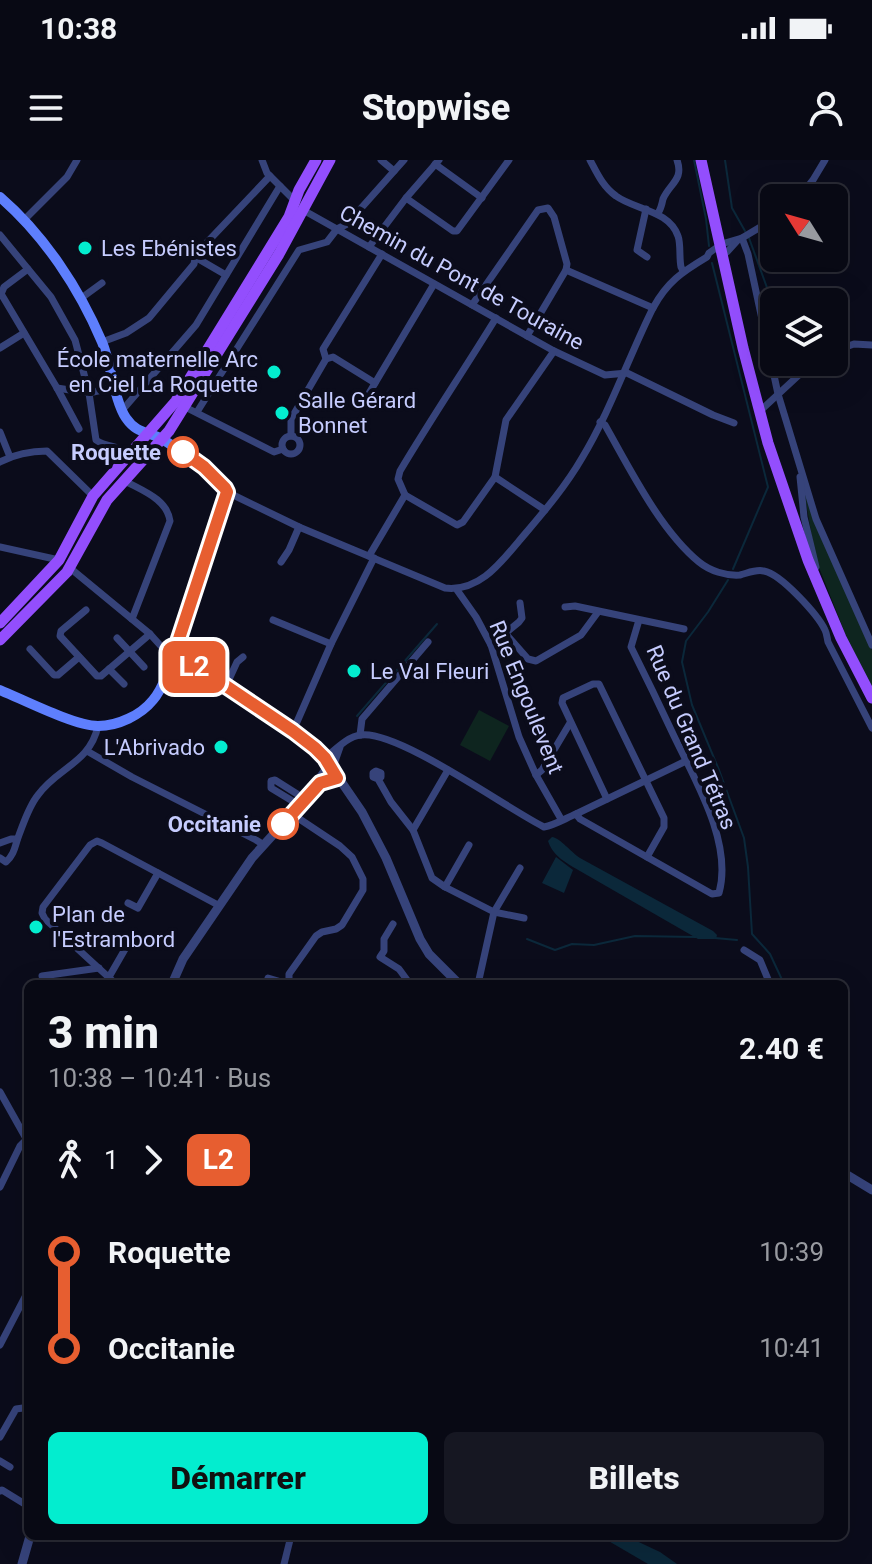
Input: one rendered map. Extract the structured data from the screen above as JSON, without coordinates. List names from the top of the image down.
{
  "streets": {
    "street": ["Chemin du Pont de Touraine", "Rue Engoulevent", "Rue du Grand Tétras"]
  },
  "places": [
    "Les Ebénistes",
    "École maternelle Arc en Ciel La Roquette",
    "Salle Gérard Bonnet",
    "Roquette",
    "Le Val Fleuri",
    "L'Abrivado",
    "Occitanie",
    "Plan de l'Estrambord"
  ],
  "lines": ["bus line L2"],
  "north": "top left",
  "page": {
    "status": "10:38",
    "header": "Stopwise",
    "on_map": "L2",
    "heading": ["3 min", "10:38 – 10:41 · Bus", "2.40 €"],
    "legs": ["1", "L2"],
    "list": [
      {
        "name": "Roquette",
        "value": "10:39"
      },
      {
        "name": "Occitanie",
        "value": "10:41"
      }
    ],
    "buttons": ["Démarrer", "Billets"]
  }
}
